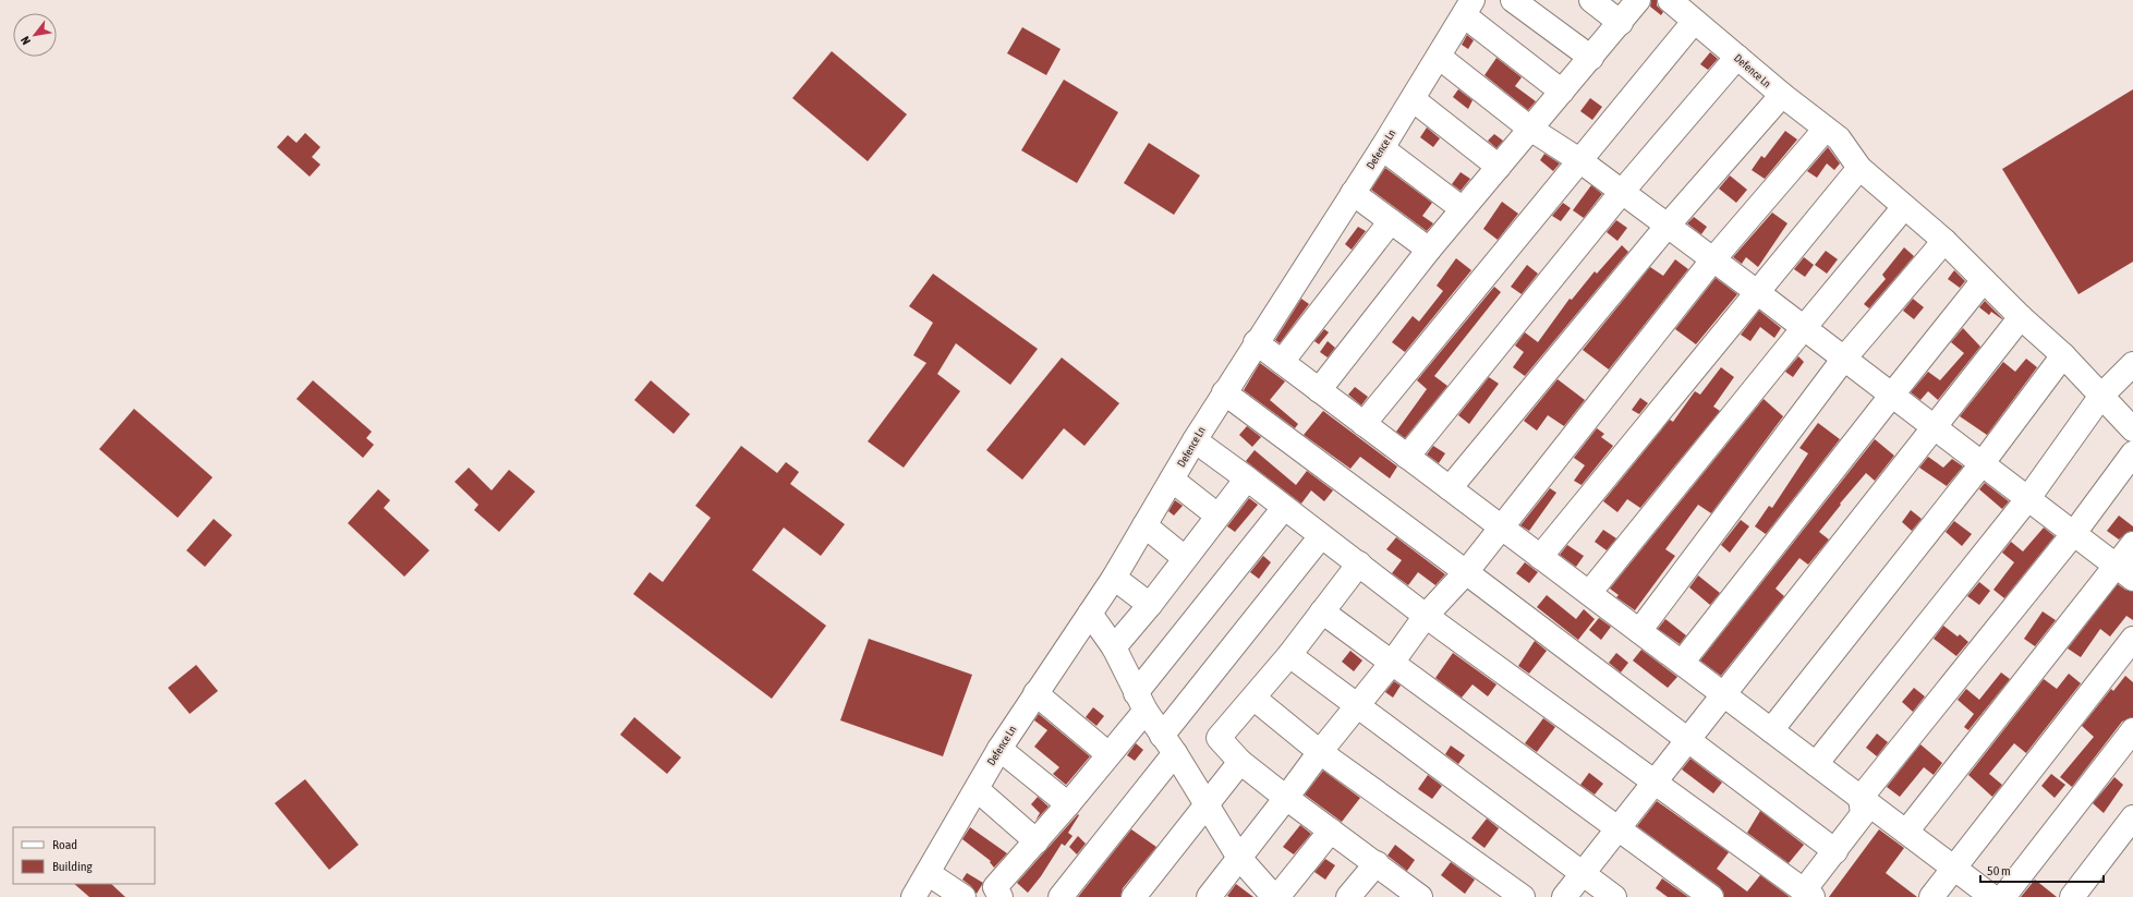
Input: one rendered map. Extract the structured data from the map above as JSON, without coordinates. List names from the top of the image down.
{
  "streets": {
    "street": ["Defence Ln"]
  },
  "legend": ["Road", "Building"],
  "scale_bar": "50 m",
  "north": "bottom left"
}
